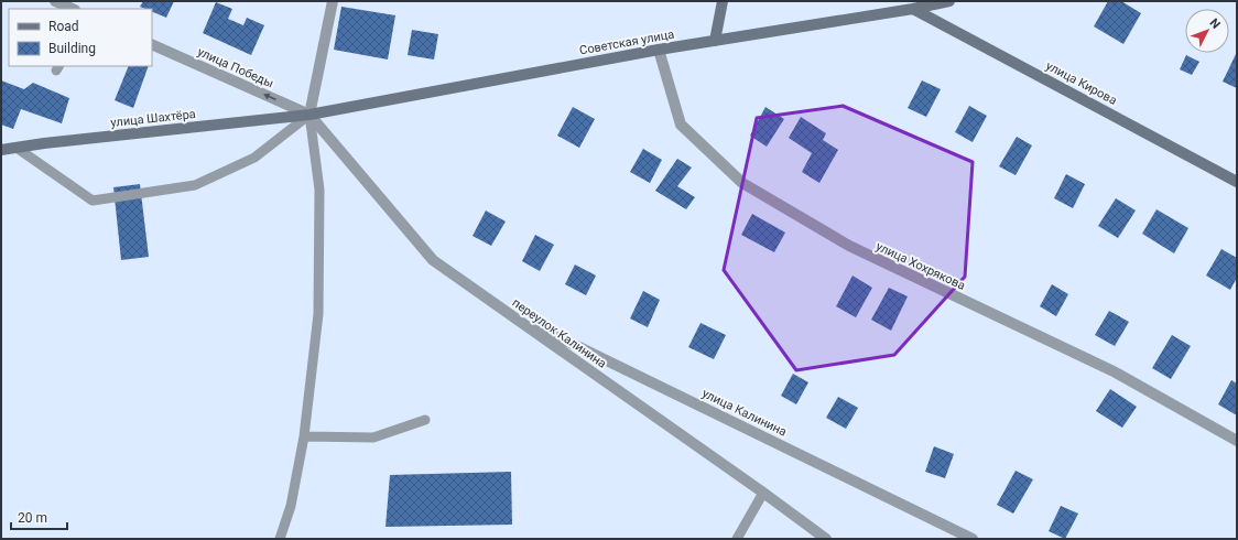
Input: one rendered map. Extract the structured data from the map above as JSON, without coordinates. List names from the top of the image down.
{
  "streets": {
    "street": [
      "Советская улица",
      "улица Победы",
      "улица Кирова",
      "улица Шахтёра",
      "улица Хохрякова",
      "переулок Калинина",
      "улица Калинина"
    ]
  },
  "crossings": [
    ["Советская улица", "улица Победы"],
    ["Советская улица", "улица Кирова"],
    ["Советская улица", "улица Шахтёра"],
    ["Советская улица", "улица Хохрякова"],
    ["Советская улица", "переулок Калинина"],
    ["улица Победы", "улица Шахтёра"],
    ["улица Победы", "переулок Калинина"],
    ["улица Шахтёра", "переулок Калинина"],
    ["переулок Калинина", "улица Калинина"]
  ],
  "one_way": ["улица Победы"],
  "legend": ["Road", "Building"],
  "scale_bar": "20 m",
  "north": "top right"
}
